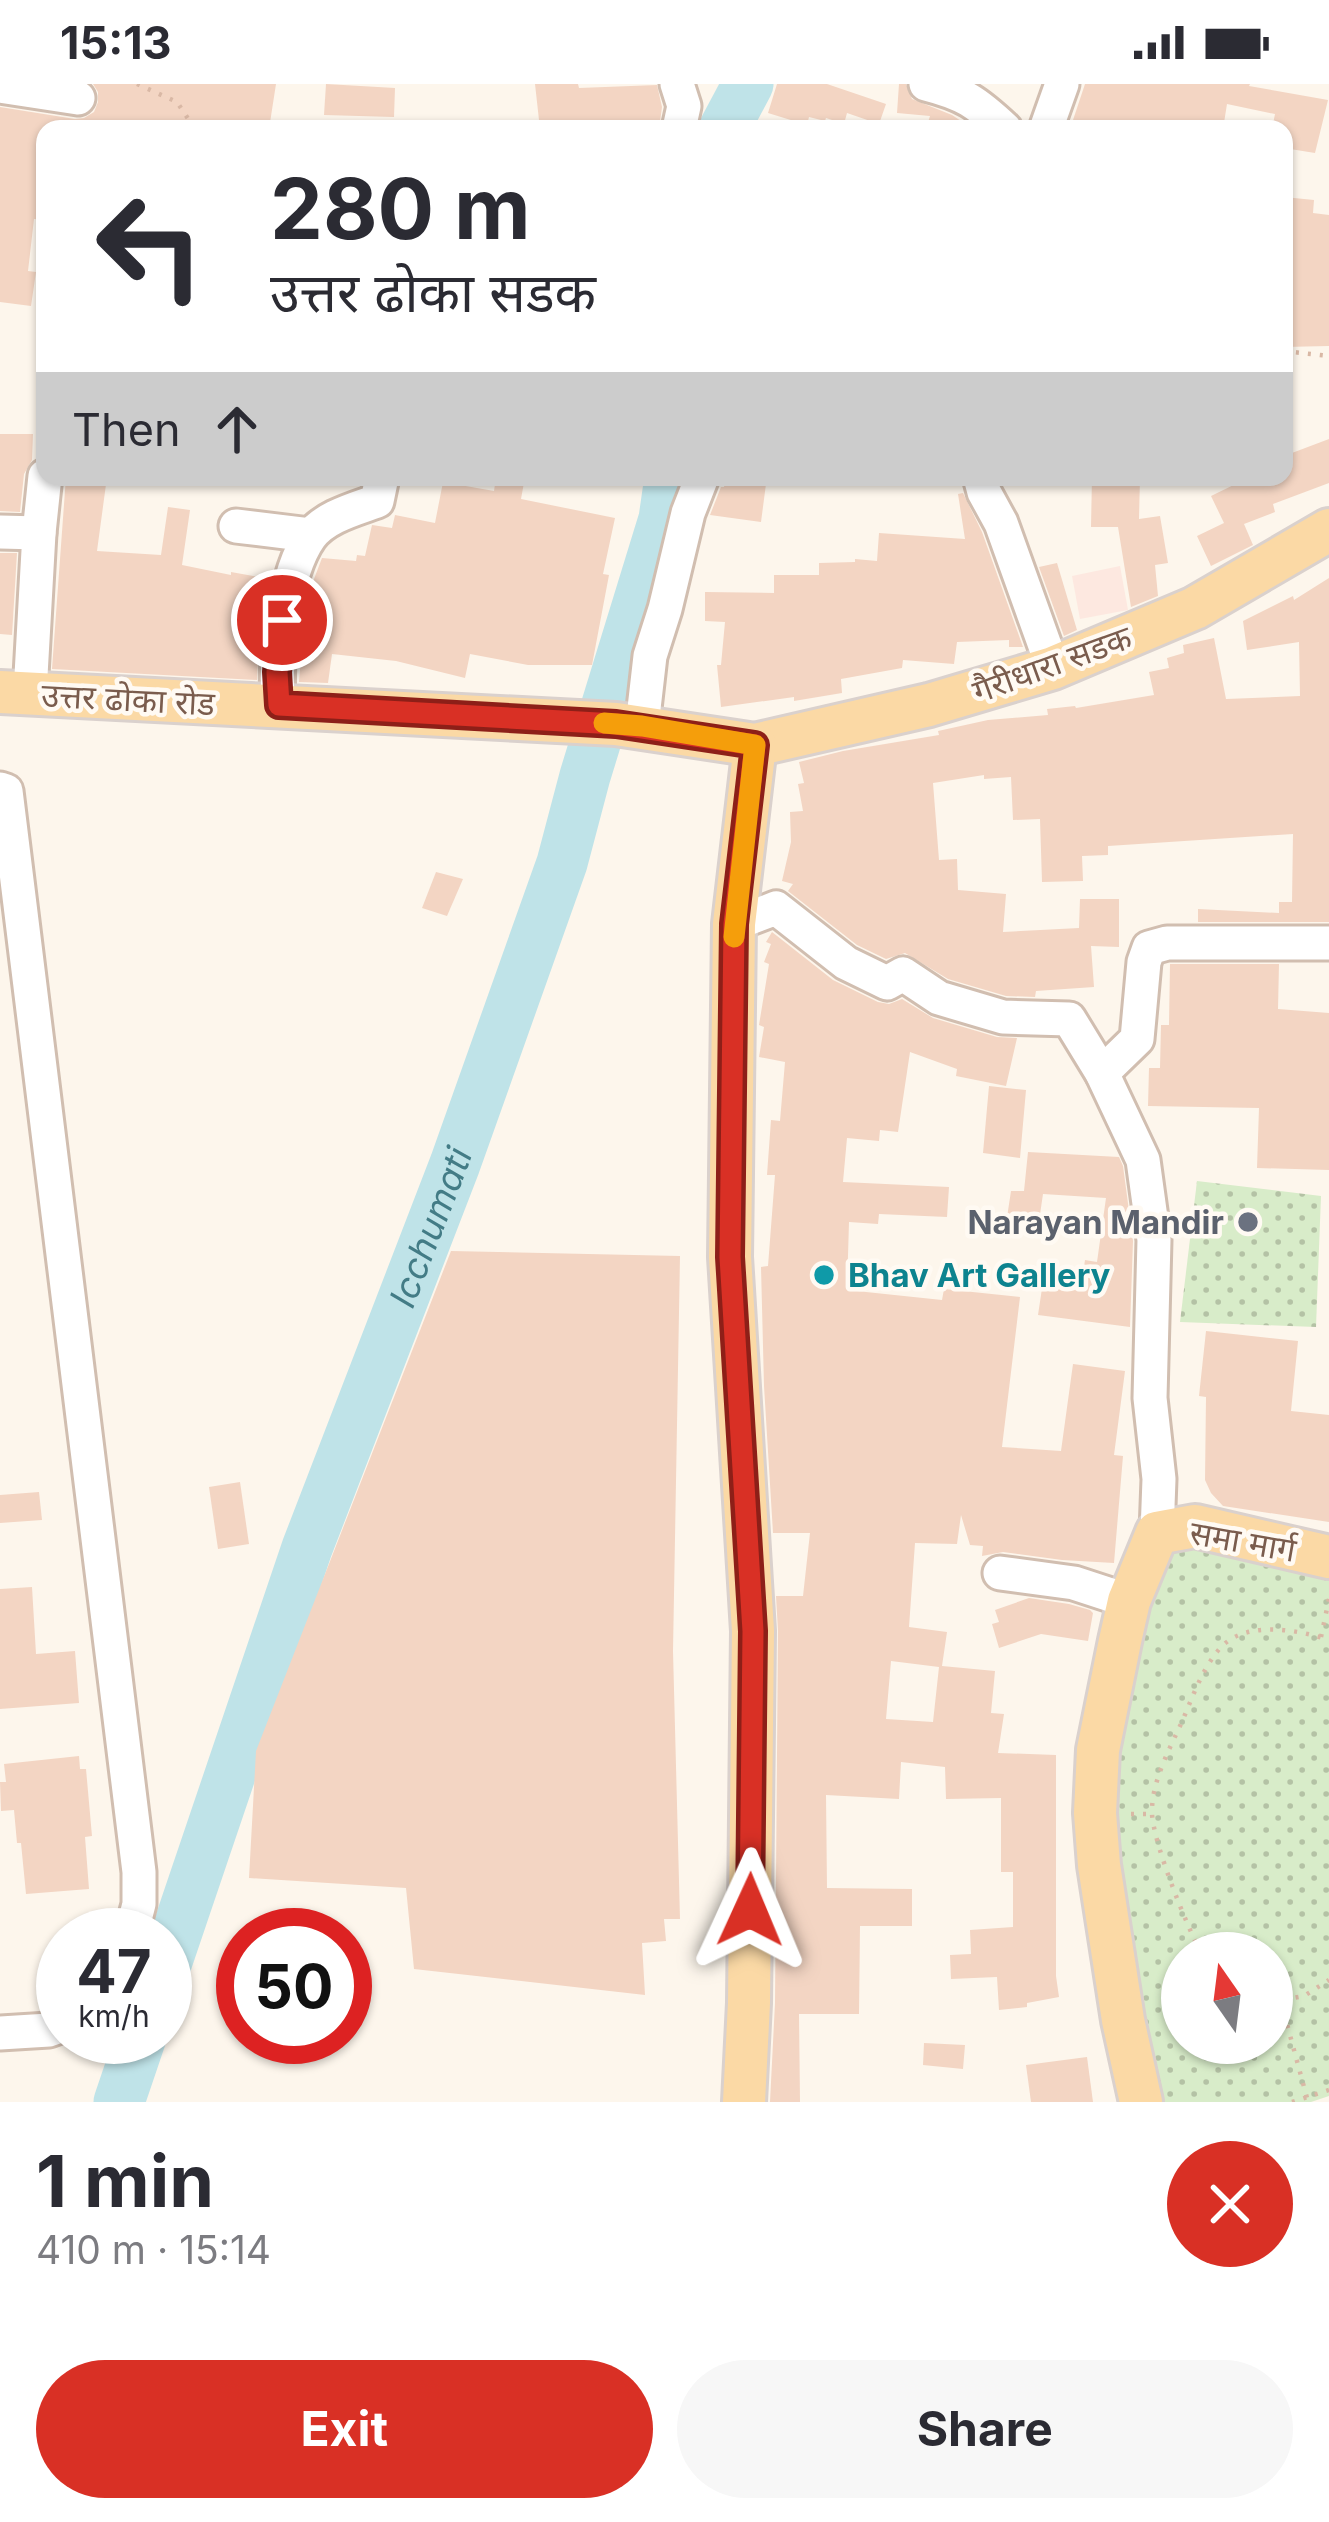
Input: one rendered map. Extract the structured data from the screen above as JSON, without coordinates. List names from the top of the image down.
{
  "streets": {
    "main road": ["गैरीधारा सडक", "उत्तर ढोका रोड", "समा मार्ग"]
  },
  "crossings": [
    ["गैरीधारा सडक", "उत्तर ढोका रोड"]
  ],
  "water": ["Icchumati"],
  "places": ["Narayan Mandir", "Bhav Art Gallery"],
  "north": "top",
  "page": {
    "status": "15:13",
    "turn": ["280 m", "उत्तर ढोका सडक"],
    "then": "Then",
    "speed": "47 km/h",
    "limit": "50",
    "heading": ["1 min", "410 m · 15:14"],
    "buttons": ["Exit", "Share"]
  }
}
